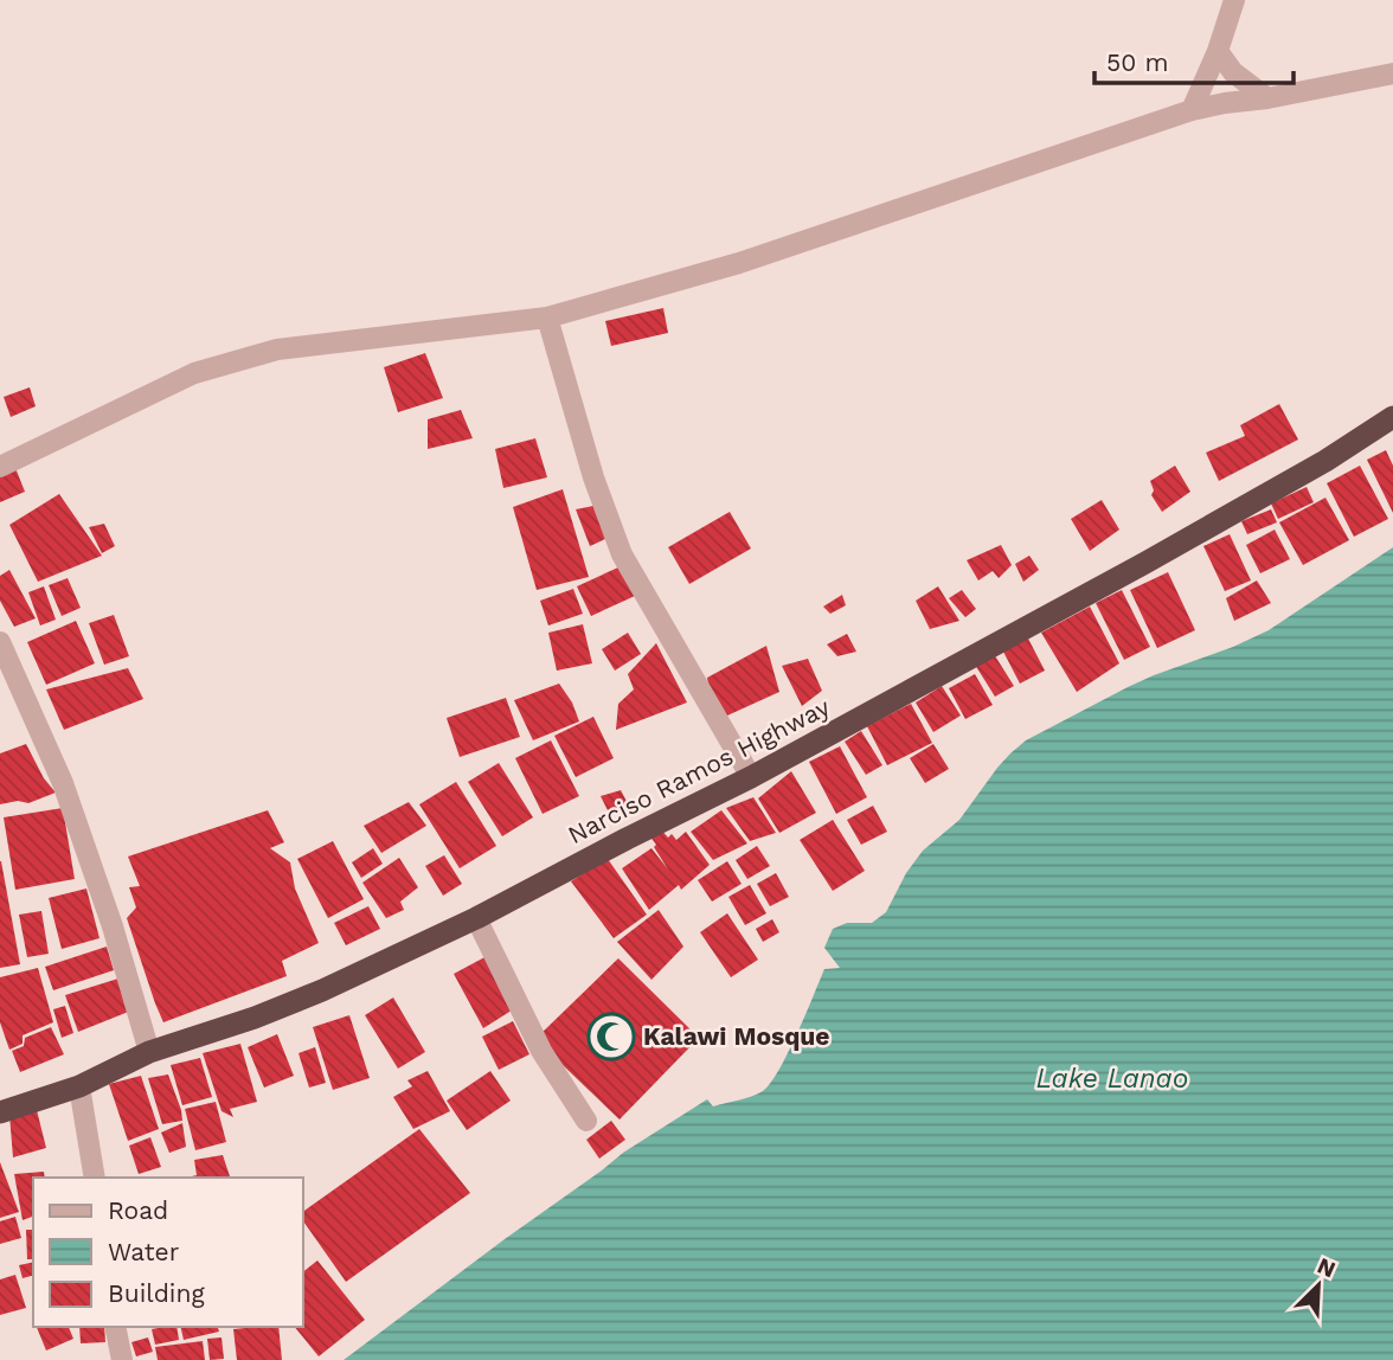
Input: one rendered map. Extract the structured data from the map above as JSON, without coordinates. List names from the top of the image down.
{
  "streets": {
    "highway": ["Narciso Ramos Highway"]
  },
  "water": ["Lake Lanao"],
  "places": {
    "mosque": ["Kalawi Mosque"]
  },
  "legend": ["Road", "Water", "Building"],
  "scale_bar": "50 m",
  "north": "top right"
}
